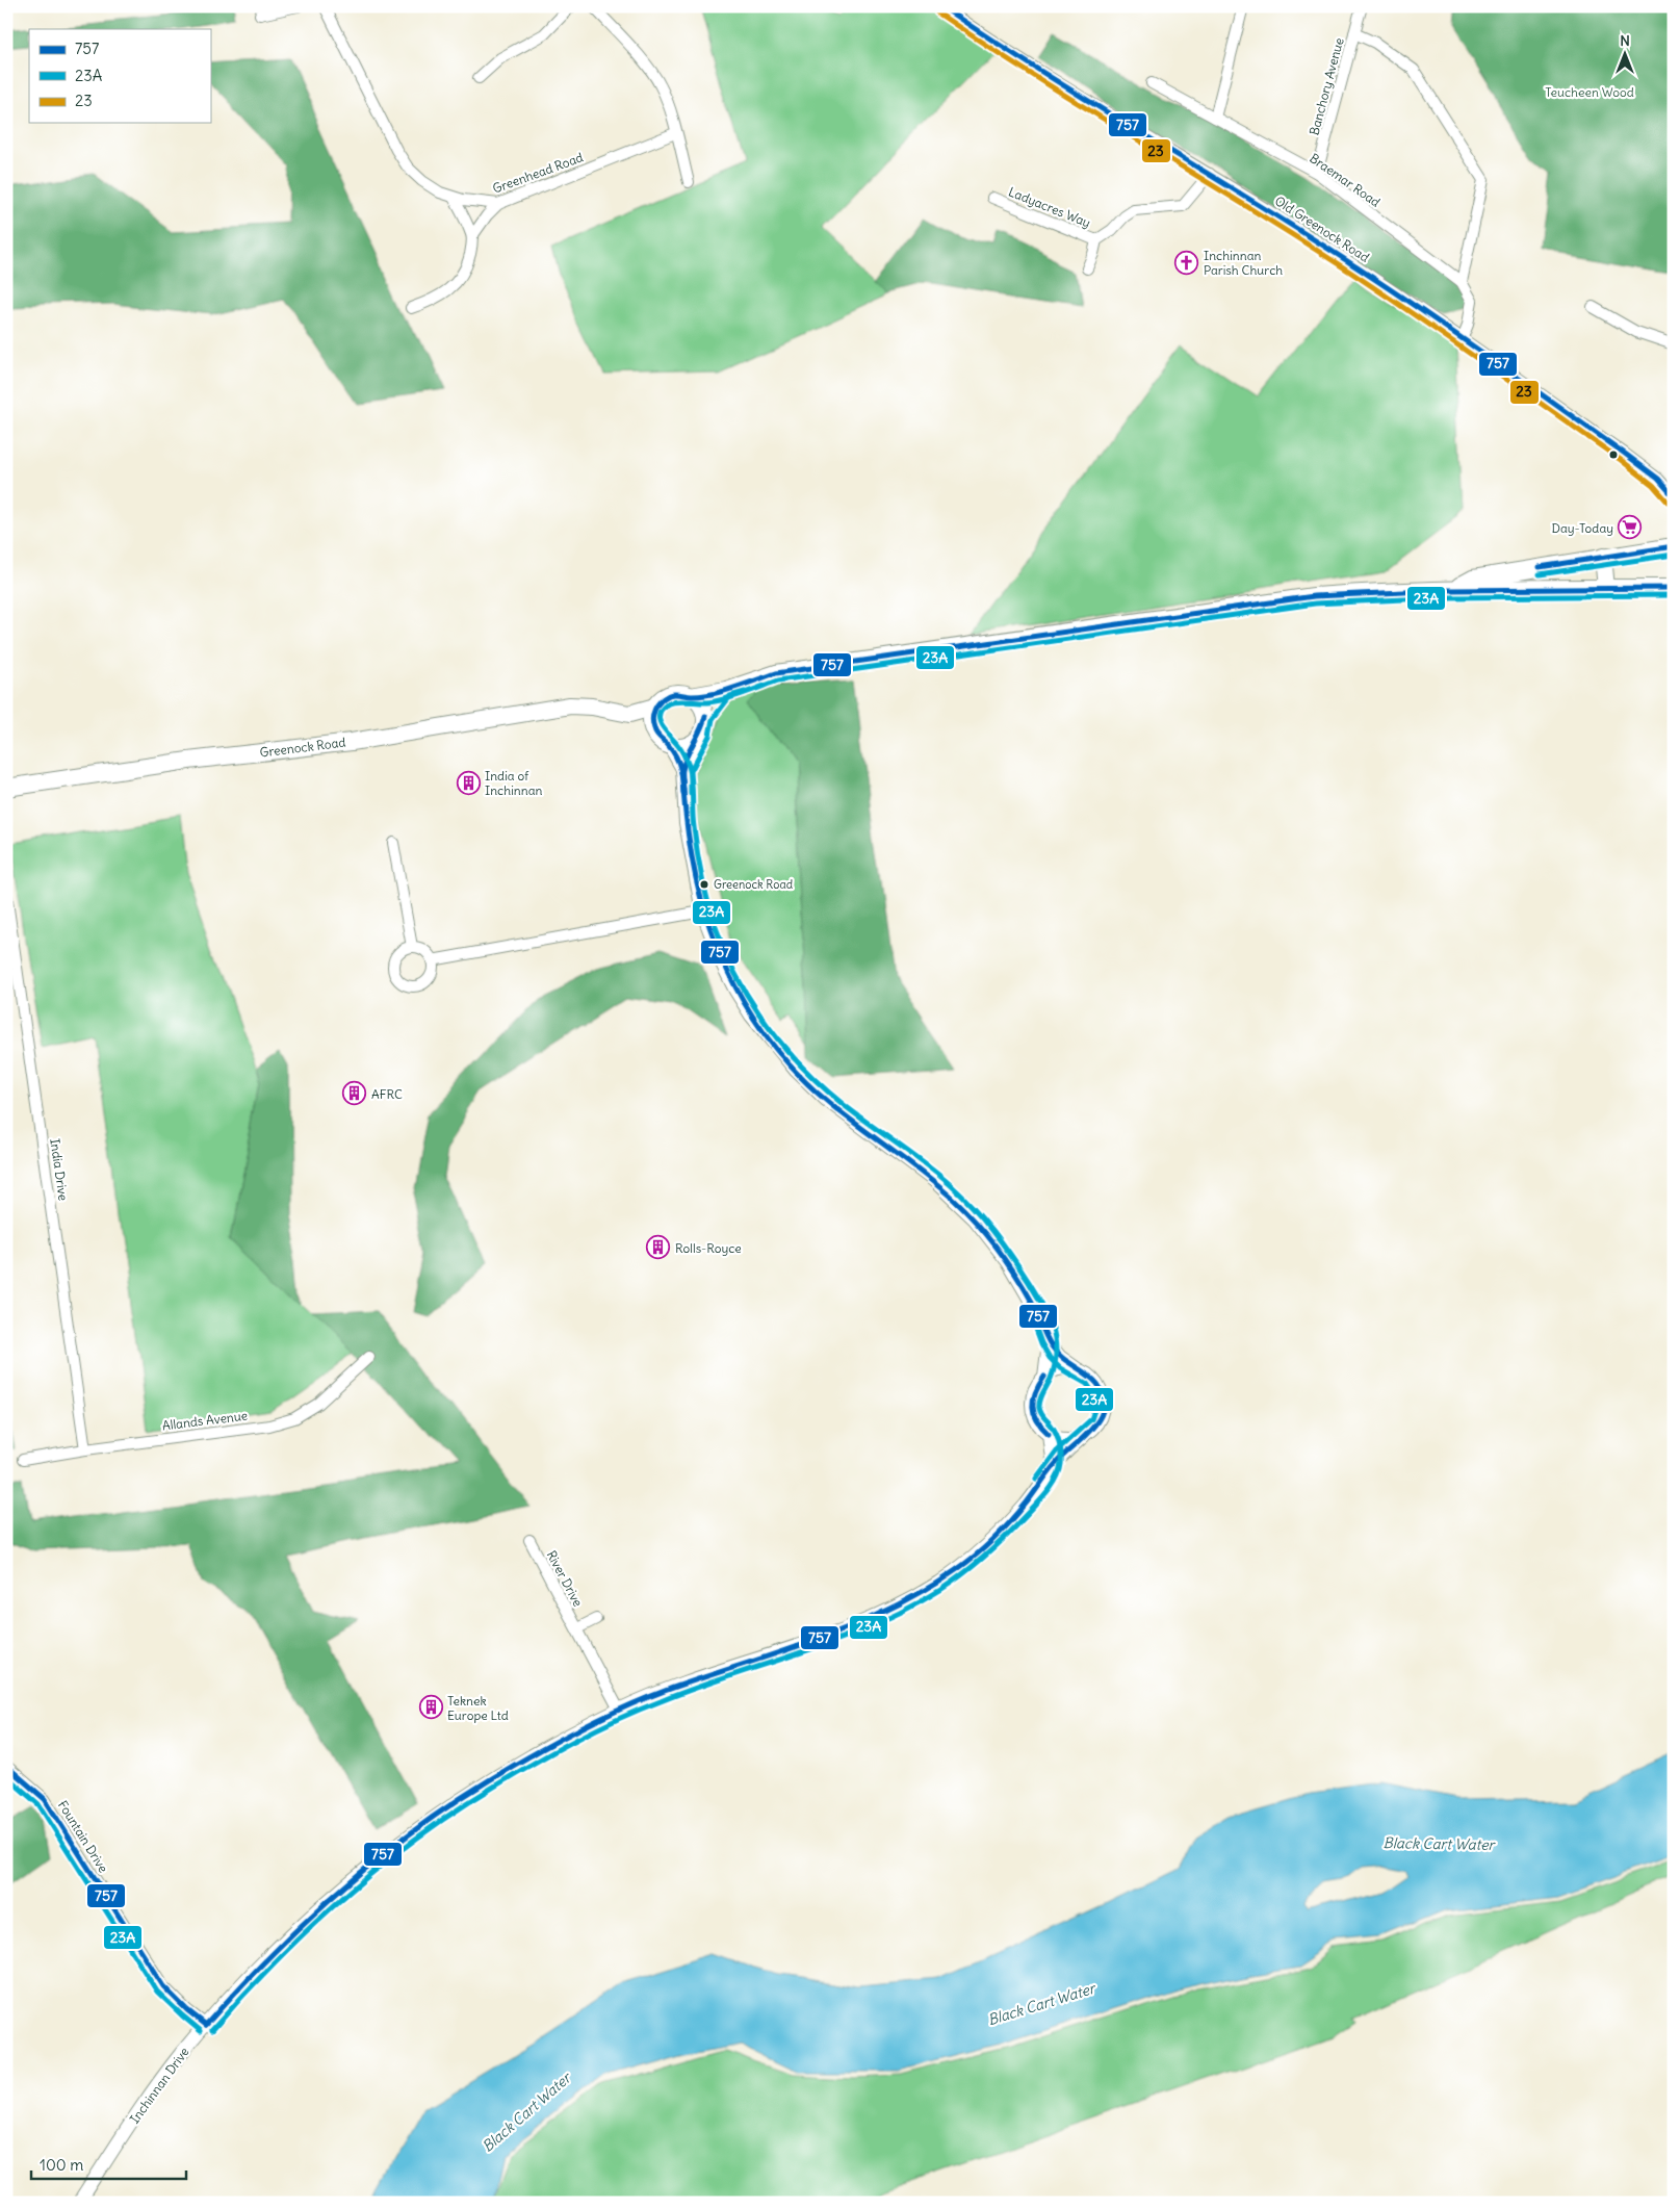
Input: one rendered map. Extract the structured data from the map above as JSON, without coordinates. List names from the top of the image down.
{
  "streets": {
    "main road": ["Greenock Road"],
    "street": [
      "Banchory Avenue",
      "Greenhead Road",
      "Braemar Road",
      "Ladyacres Way",
      "Old Greenock Road",
      "India Drive",
      "Allands Avenue",
      "River Drive",
      "Fountain Drive",
      "Inchinnan Drive"
    ]
  },
  "crossings": [
    ["Banchory Avenue", "Braemar Road"],
    ["India Drive", "Allands Avenue"],
    ["River Drive", "Inchinnan Drive"],
    ["Fountain Drive", "Inchinnan Drive"]
  ],
  "water": ["Black Cart Water"],
  "parks": ["Teucheen Wood"],
  "places": {
    "church": ["Inchinnan Parish Church"],
    "supermarket": ["Day-Today"],
    "building": [
      "India of Inchinnan",
      "AFRC",
      "Rolls-Royce",
      "Teknek Europe Ltd"
    ],
    "other": ["Greenock Road"]
  },
  "lines": ["transit line 757", "transit line 23", "transit line 23A"],
  "legend": ["757", "23A", "23"],
  "scale_bar": "100 m",
  "north": "top"
}
